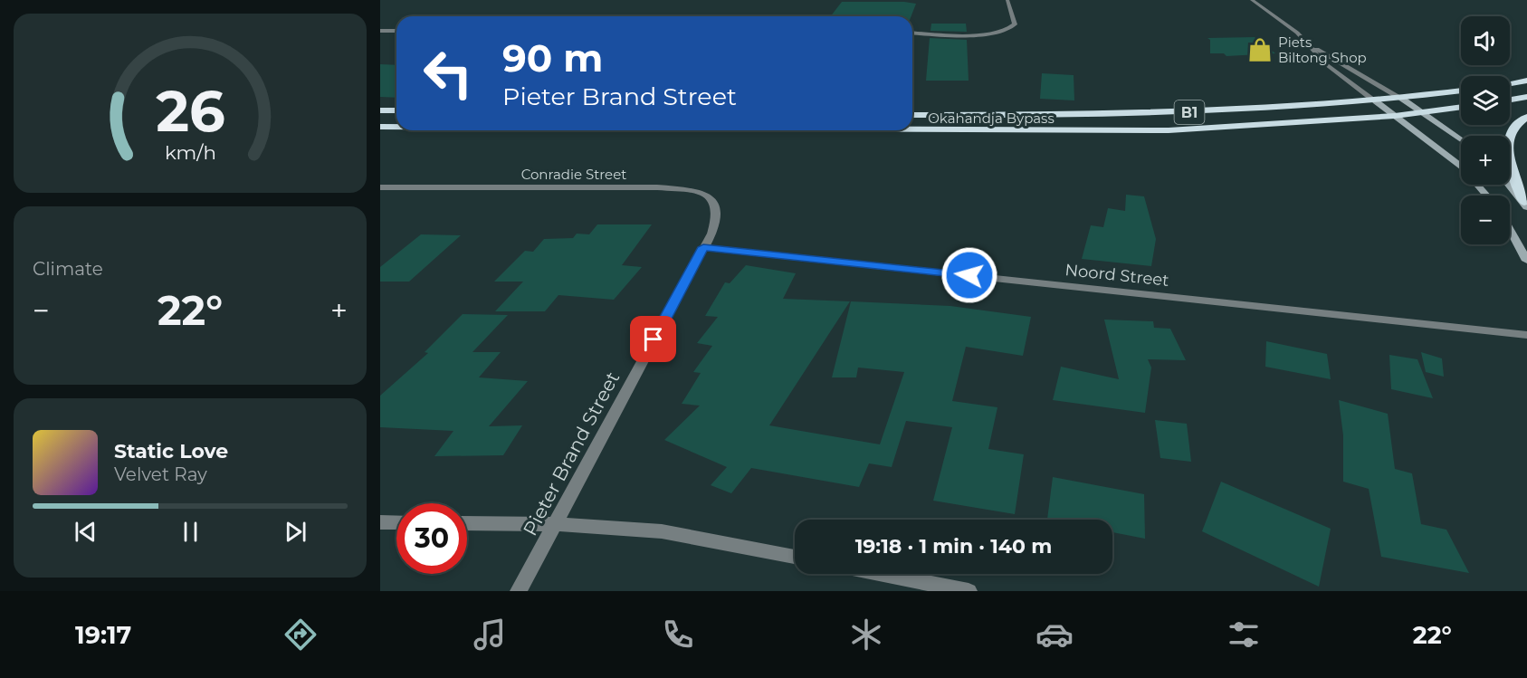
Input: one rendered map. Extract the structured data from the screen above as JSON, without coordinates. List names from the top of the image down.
{
  "streets": {
    "highway": ["B1", "Okahandja Bypass"],
    "street": ["Conradie Street", "Noord Street", "Pieter Brand Street"]
  },
  "crossings": [
    ["Conradie Street", "Noord Street"],
    ["Conradie Street", "Pieter Brand Street"],
    ["Noord Street", "Pieter Brand Street"]
  ],
  "places": {
    "shop": ["Piets Biltong Shop"]
  },
  "page": {
    "map_buttons": ["+", "−"],
    "turn": ["90 m", "Pieter Brand Street"],
    "tile": "Climate",
    "heat": ["−", "22°", "+"],
    "song": ["Static Love", "Velvet Ray"],
    "limit": "30",
    "trip": "19:18 · 1 min · 140 m",
    "tabs": ["19:17", "22°"],
    "gauge": ["26", "km/h"]
  }
}
